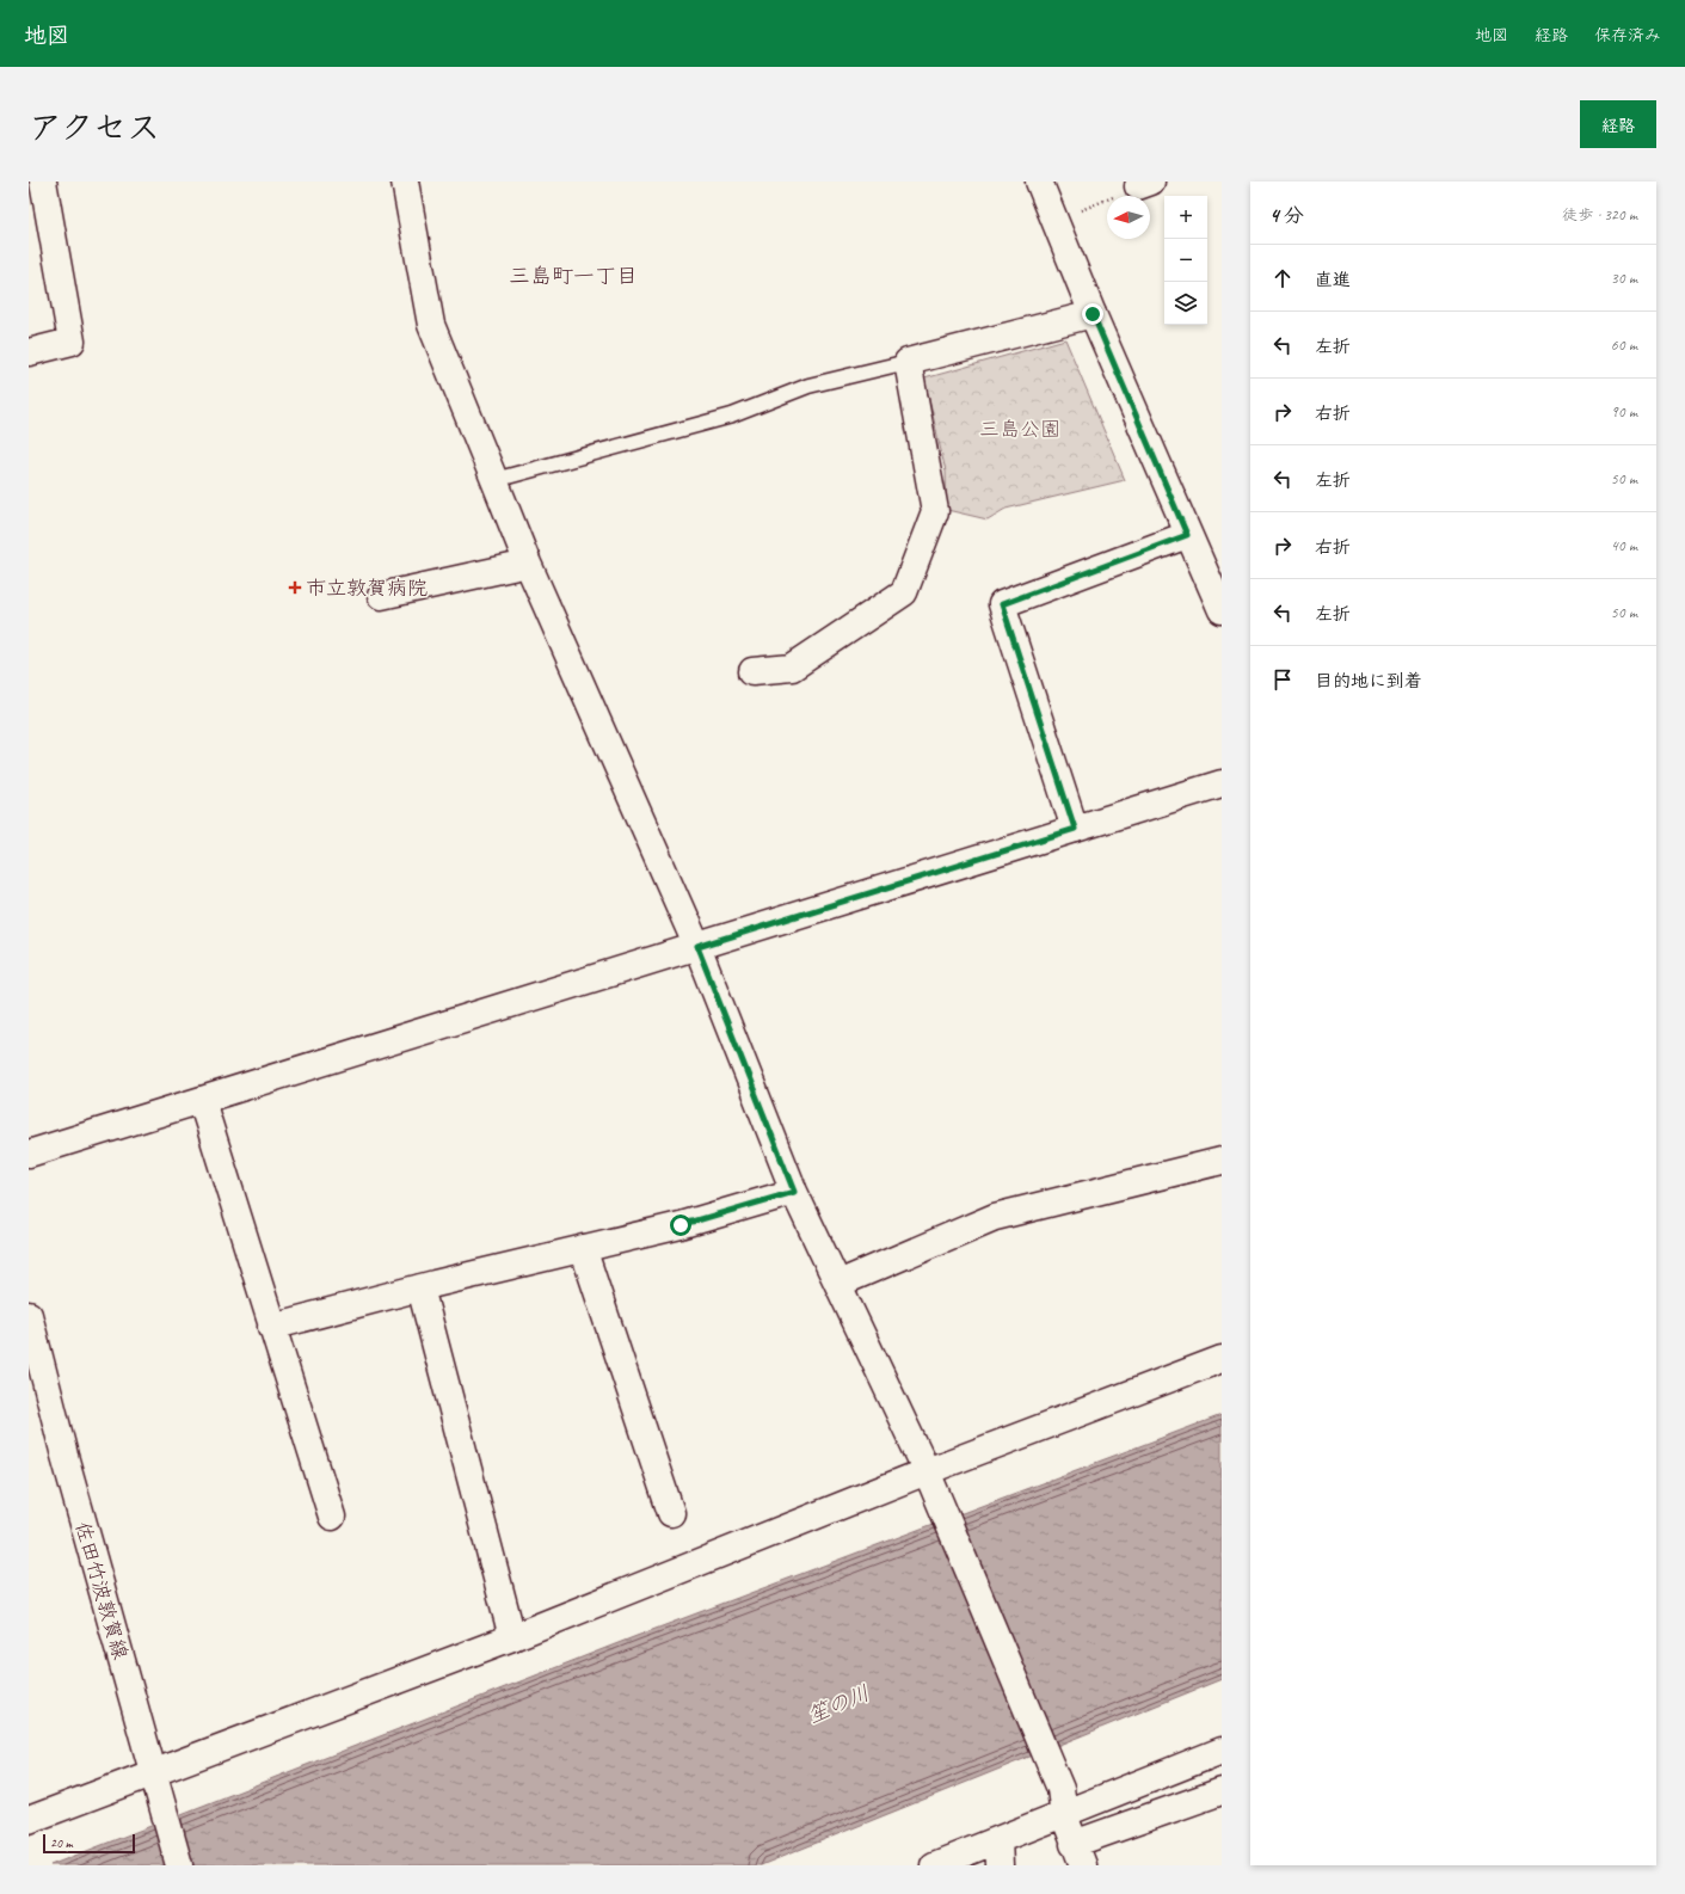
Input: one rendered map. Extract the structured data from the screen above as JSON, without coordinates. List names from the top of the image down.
{
  "streets": {
    "street": ["佐田竹波敦賀線"]
  },
  "districts": ["三島町一丁目"],
  "water": ["笙の川"],
  "parks": ["三島公園"],
  "places": {
    "health": ["市立敦賀病院"]
  },
  "scale_bar": "20 m",
  "north": "left",
  "page": {
    "header": "地図",
    "nav": ["地図", "経路", "保存済み"],
    "title": "アクセス",
    "buttons": "経路",
    "heading": ["4 分", "徒歩 · 320 m"],
    "map_buttons": ["+", "−"],
    "list": [
      ["直進", "30 m"],
      ["左折", "60 m"],
      ["右折", "90 m"],
      ["左折", "50 m"],
      ["右折", "40 m"],
      ["左折", "50 m"],
      "目的地に到着"
    ],
    "scale": "20 m"
  }
}
